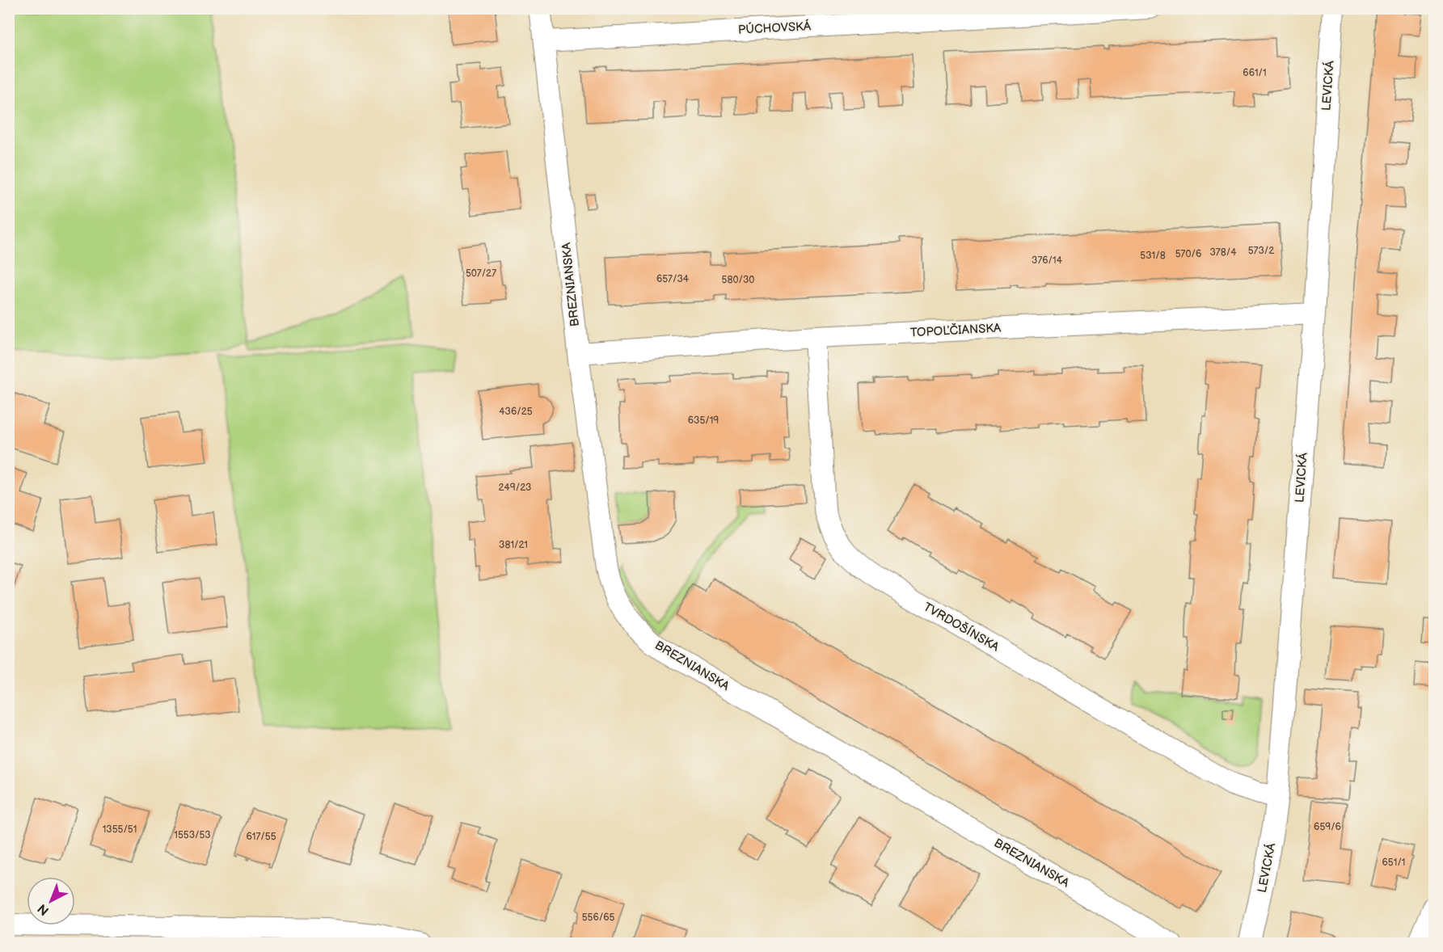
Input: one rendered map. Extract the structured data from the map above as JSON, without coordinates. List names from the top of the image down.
{
  "streets": {
    "street": [
      "PÚCHOVSKÁ",
      "LEVICKÁ",
      "BREZNIANSKA",
      "TOPOĽČIANSKA",
      "TVRDOŠÍNSKA"
    ]
  },
  "crossings": [
    ["PÚCHOVSKÁ", "BREZNIANSKA"],
    ["LEVICKÁ", "TOPOĽČIANSKA"],
    ["LEVICKÁ", "TVRDOŠÍNSKA"],
    ["BREZNIANSKA", "TOPOĽČIANSKA"],
    ["TOPOĽČIANSKA", "TVRDOŠÍNSKA"]
  ],
  "house_numbers": [
    "661/1",
    "573/2",
    "378/4",
    "570/6",
    "531/8",
    "376/14",
    "507/27",
    "657/34",
    "580/30",
    "436/25",
    "635/19",
    "249/23",
    "381/21",
    "659/6",
    "1355/51",
    "1553/53",
    "617/55",
    "651/1",
    "556/65"
  ],
  "north": "bottom left"
}
